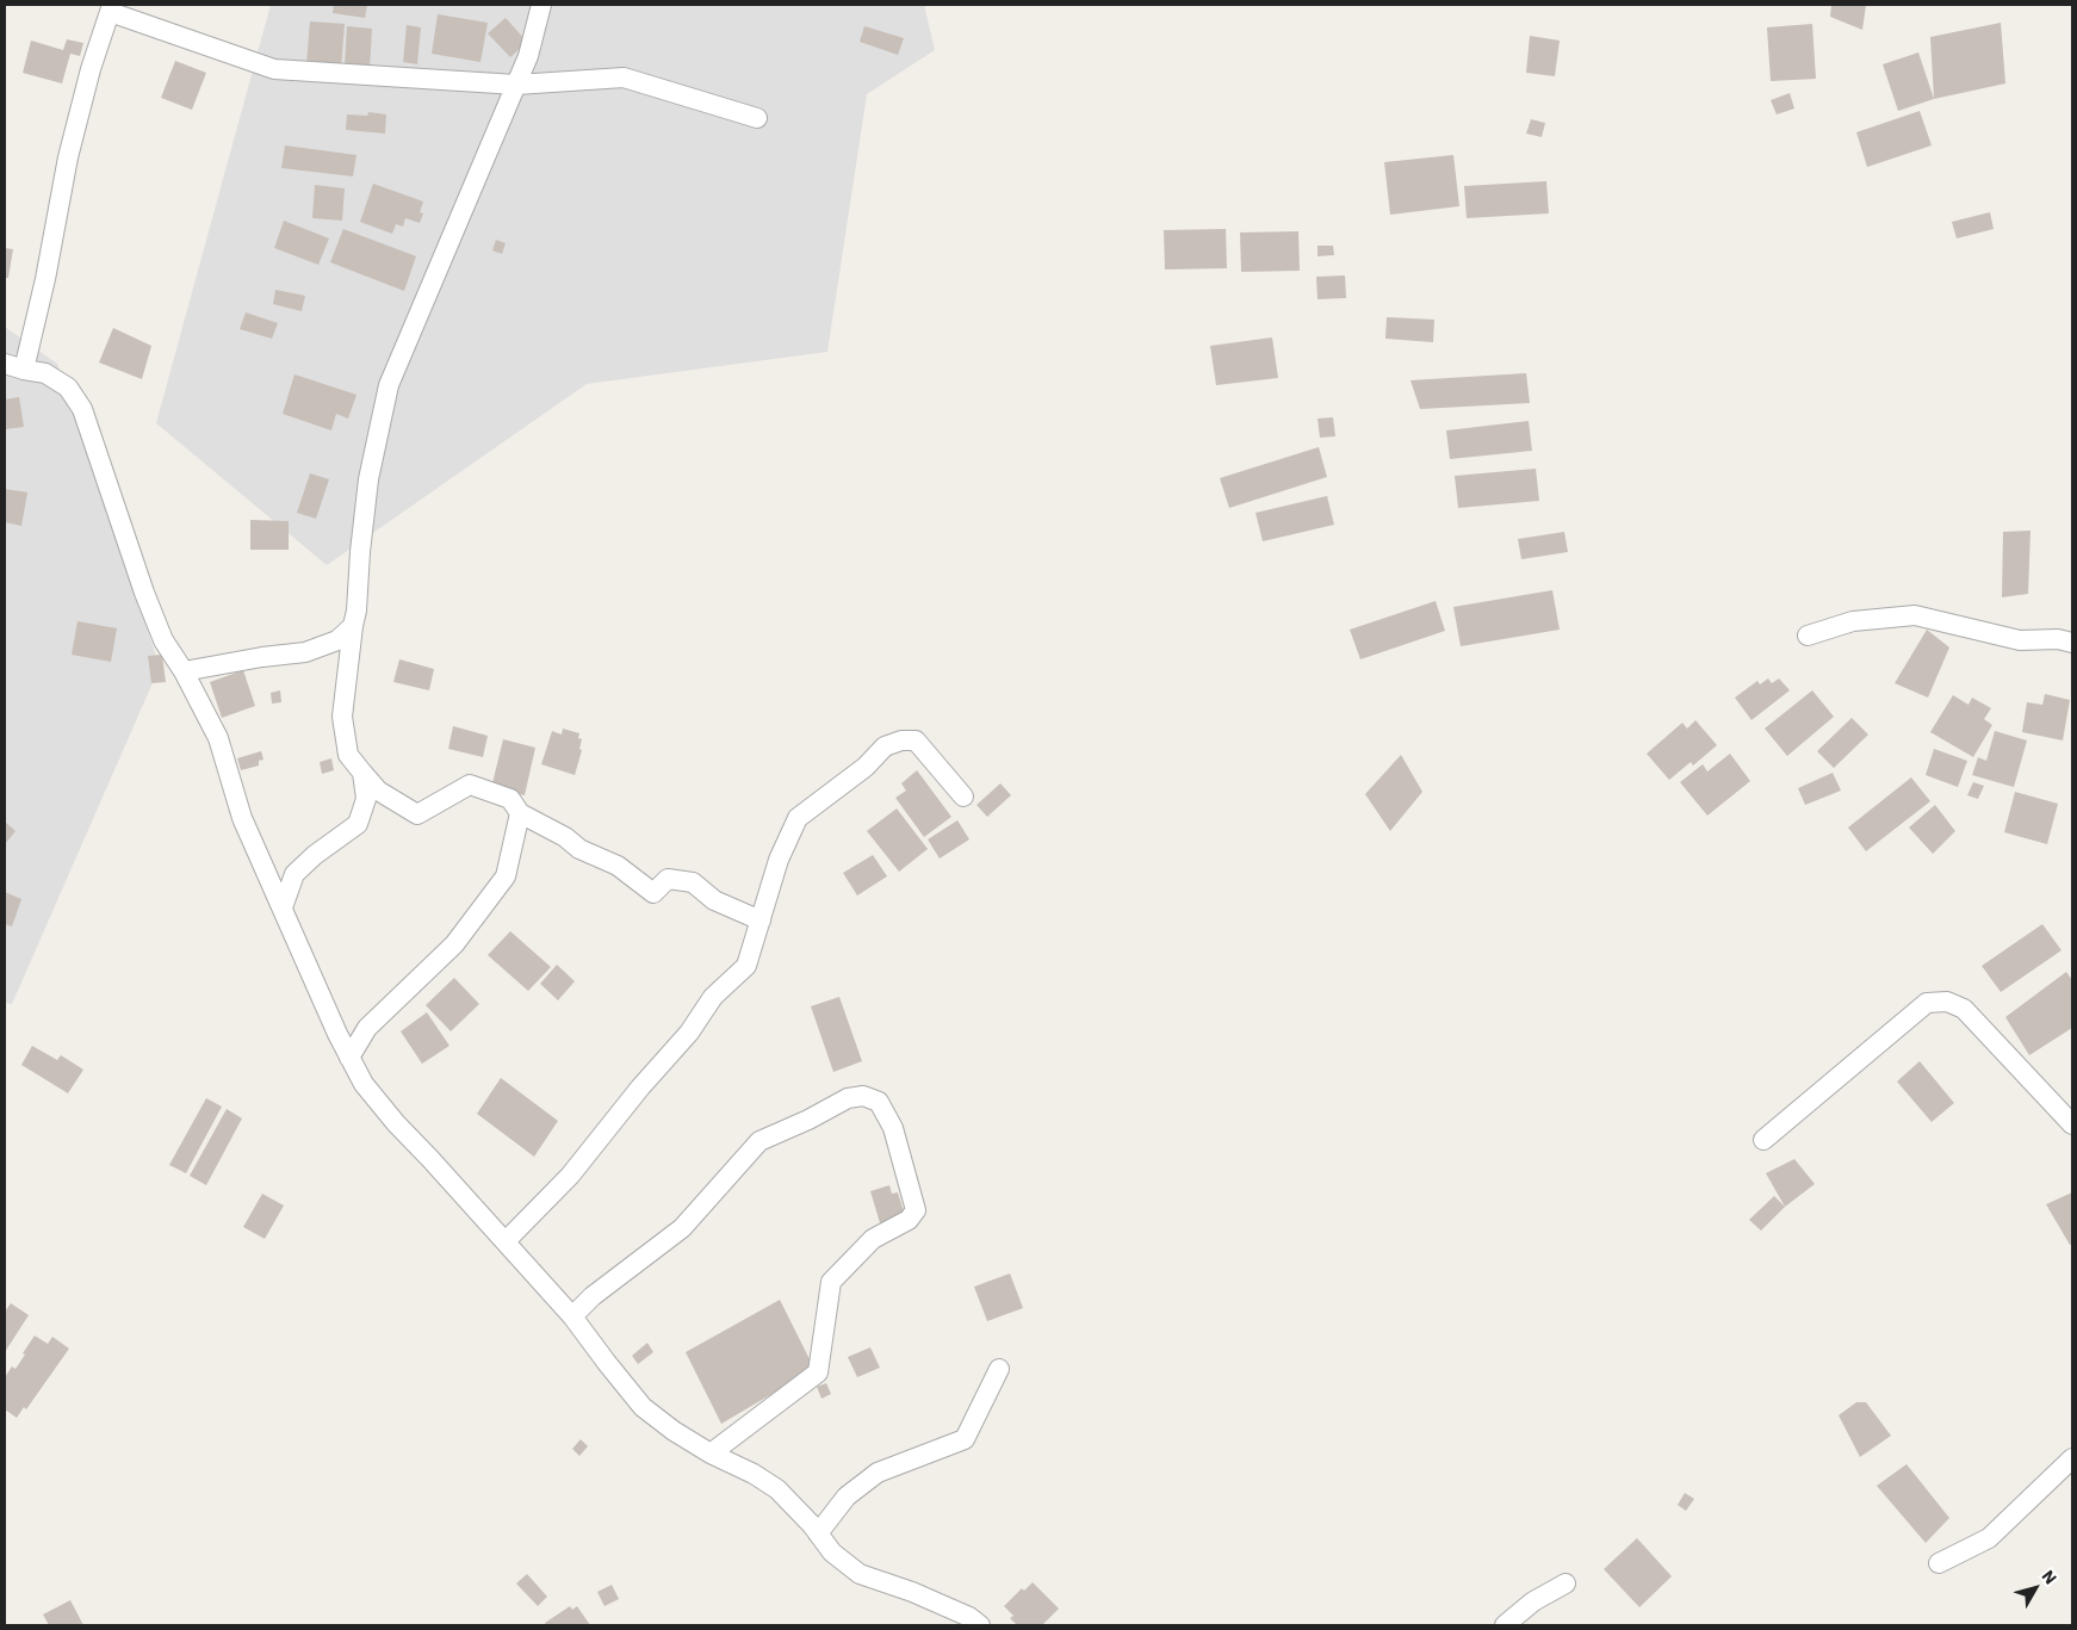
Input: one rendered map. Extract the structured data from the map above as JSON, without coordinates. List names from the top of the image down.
{
  "north": "top right"
}
